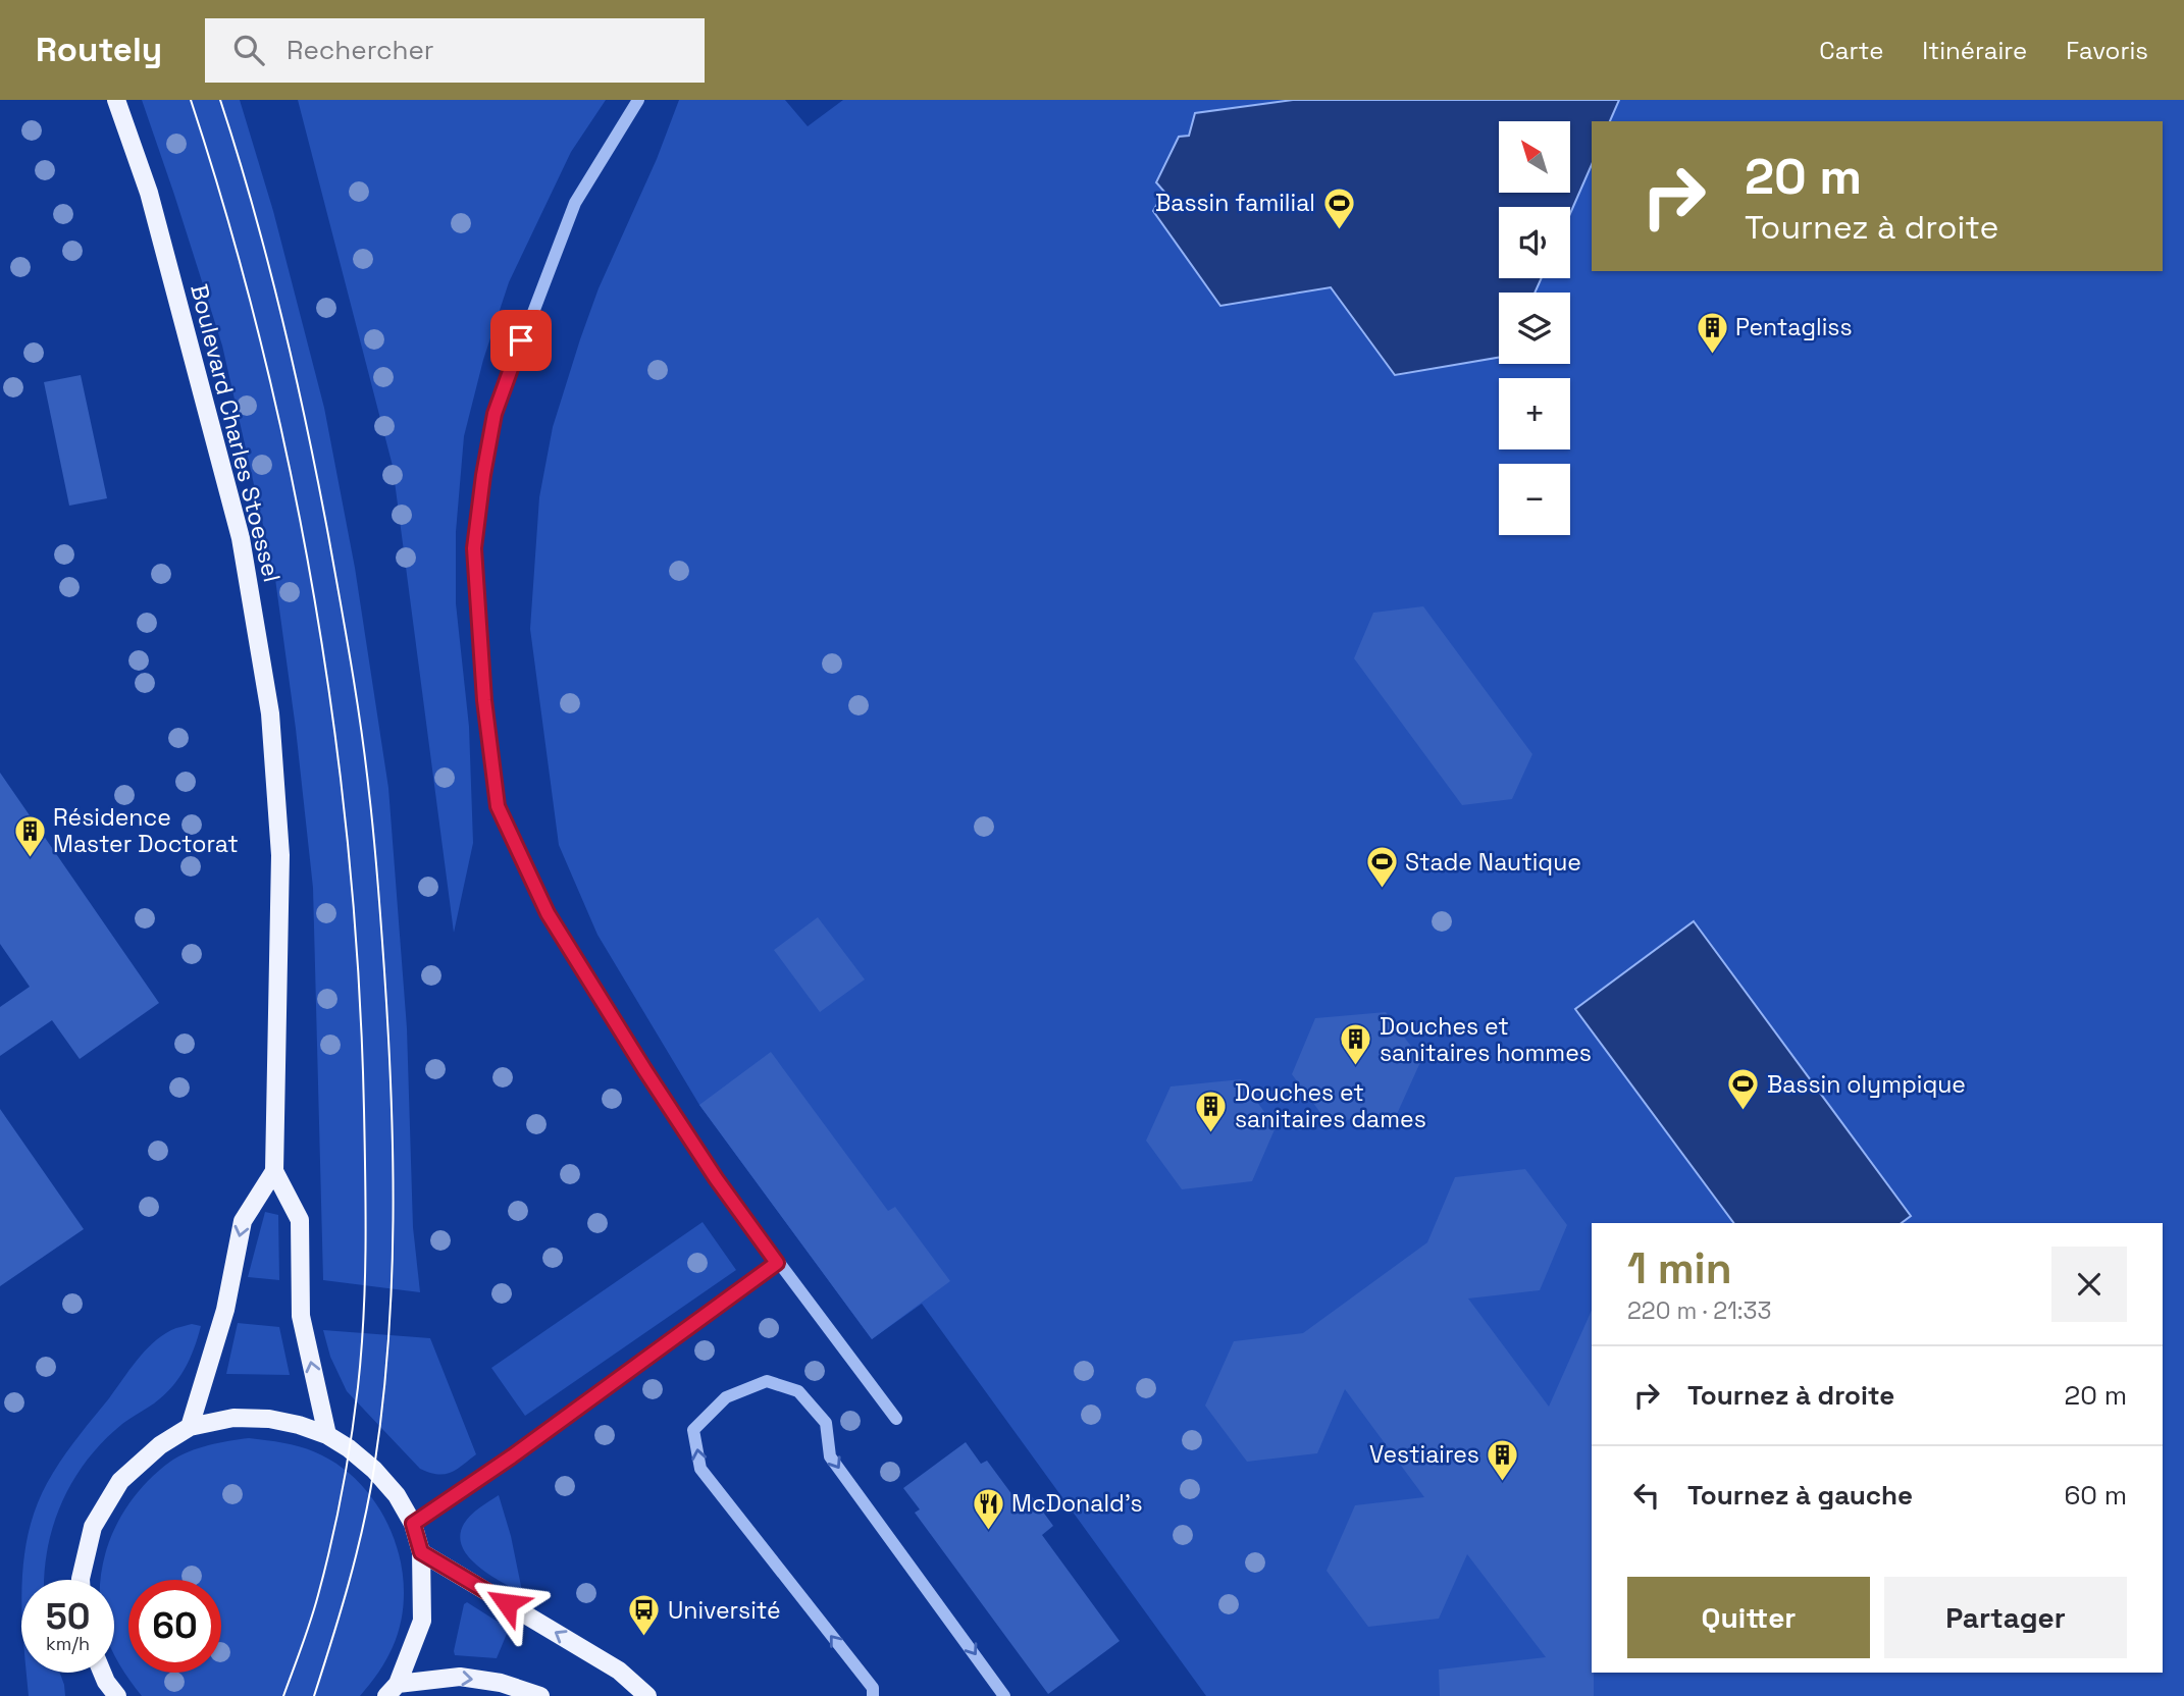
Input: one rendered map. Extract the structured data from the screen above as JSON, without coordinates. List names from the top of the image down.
{
  "streets": {
    "main road": ["Boulevard Charles Stoessel"]
  },
  "places": {
    "sports": ["Bassin familial", "Stade Nautique", "Bassin olympique"],
    "building": [
      "Pentagliss",
      "Résidence Master Doctorat",
      "Douches et sanitaires hommes",
      "Douches et sanitaires dames",
      "Vestiaires"
    ],
    "restaurant": ["McDonald's"],
    "bus stop": ["Université"]
  },
  "north": "top left",
  "page": {
    "header": "Routely",
    "search": "Rechercher",
    "nav": ["Carte", "Itinéraire", "Favoris"],
    "map_buttons": ["+", "−"],
    "turn": ["20 m", "Tournez à droite"],
    "heading": ["1 min", "220 m · 21:33"],
    "list": [
      {
        "name": "Tournez à droite",
        "value": "20 m"
      },
      {
        "name": "Tournez à gauche",
        "value": "60 m"
      }
    ],
    "buttons": ["Quitter", "Partager"],
    "speed": "50 km/h",
    "limit": "60"
  }
}
